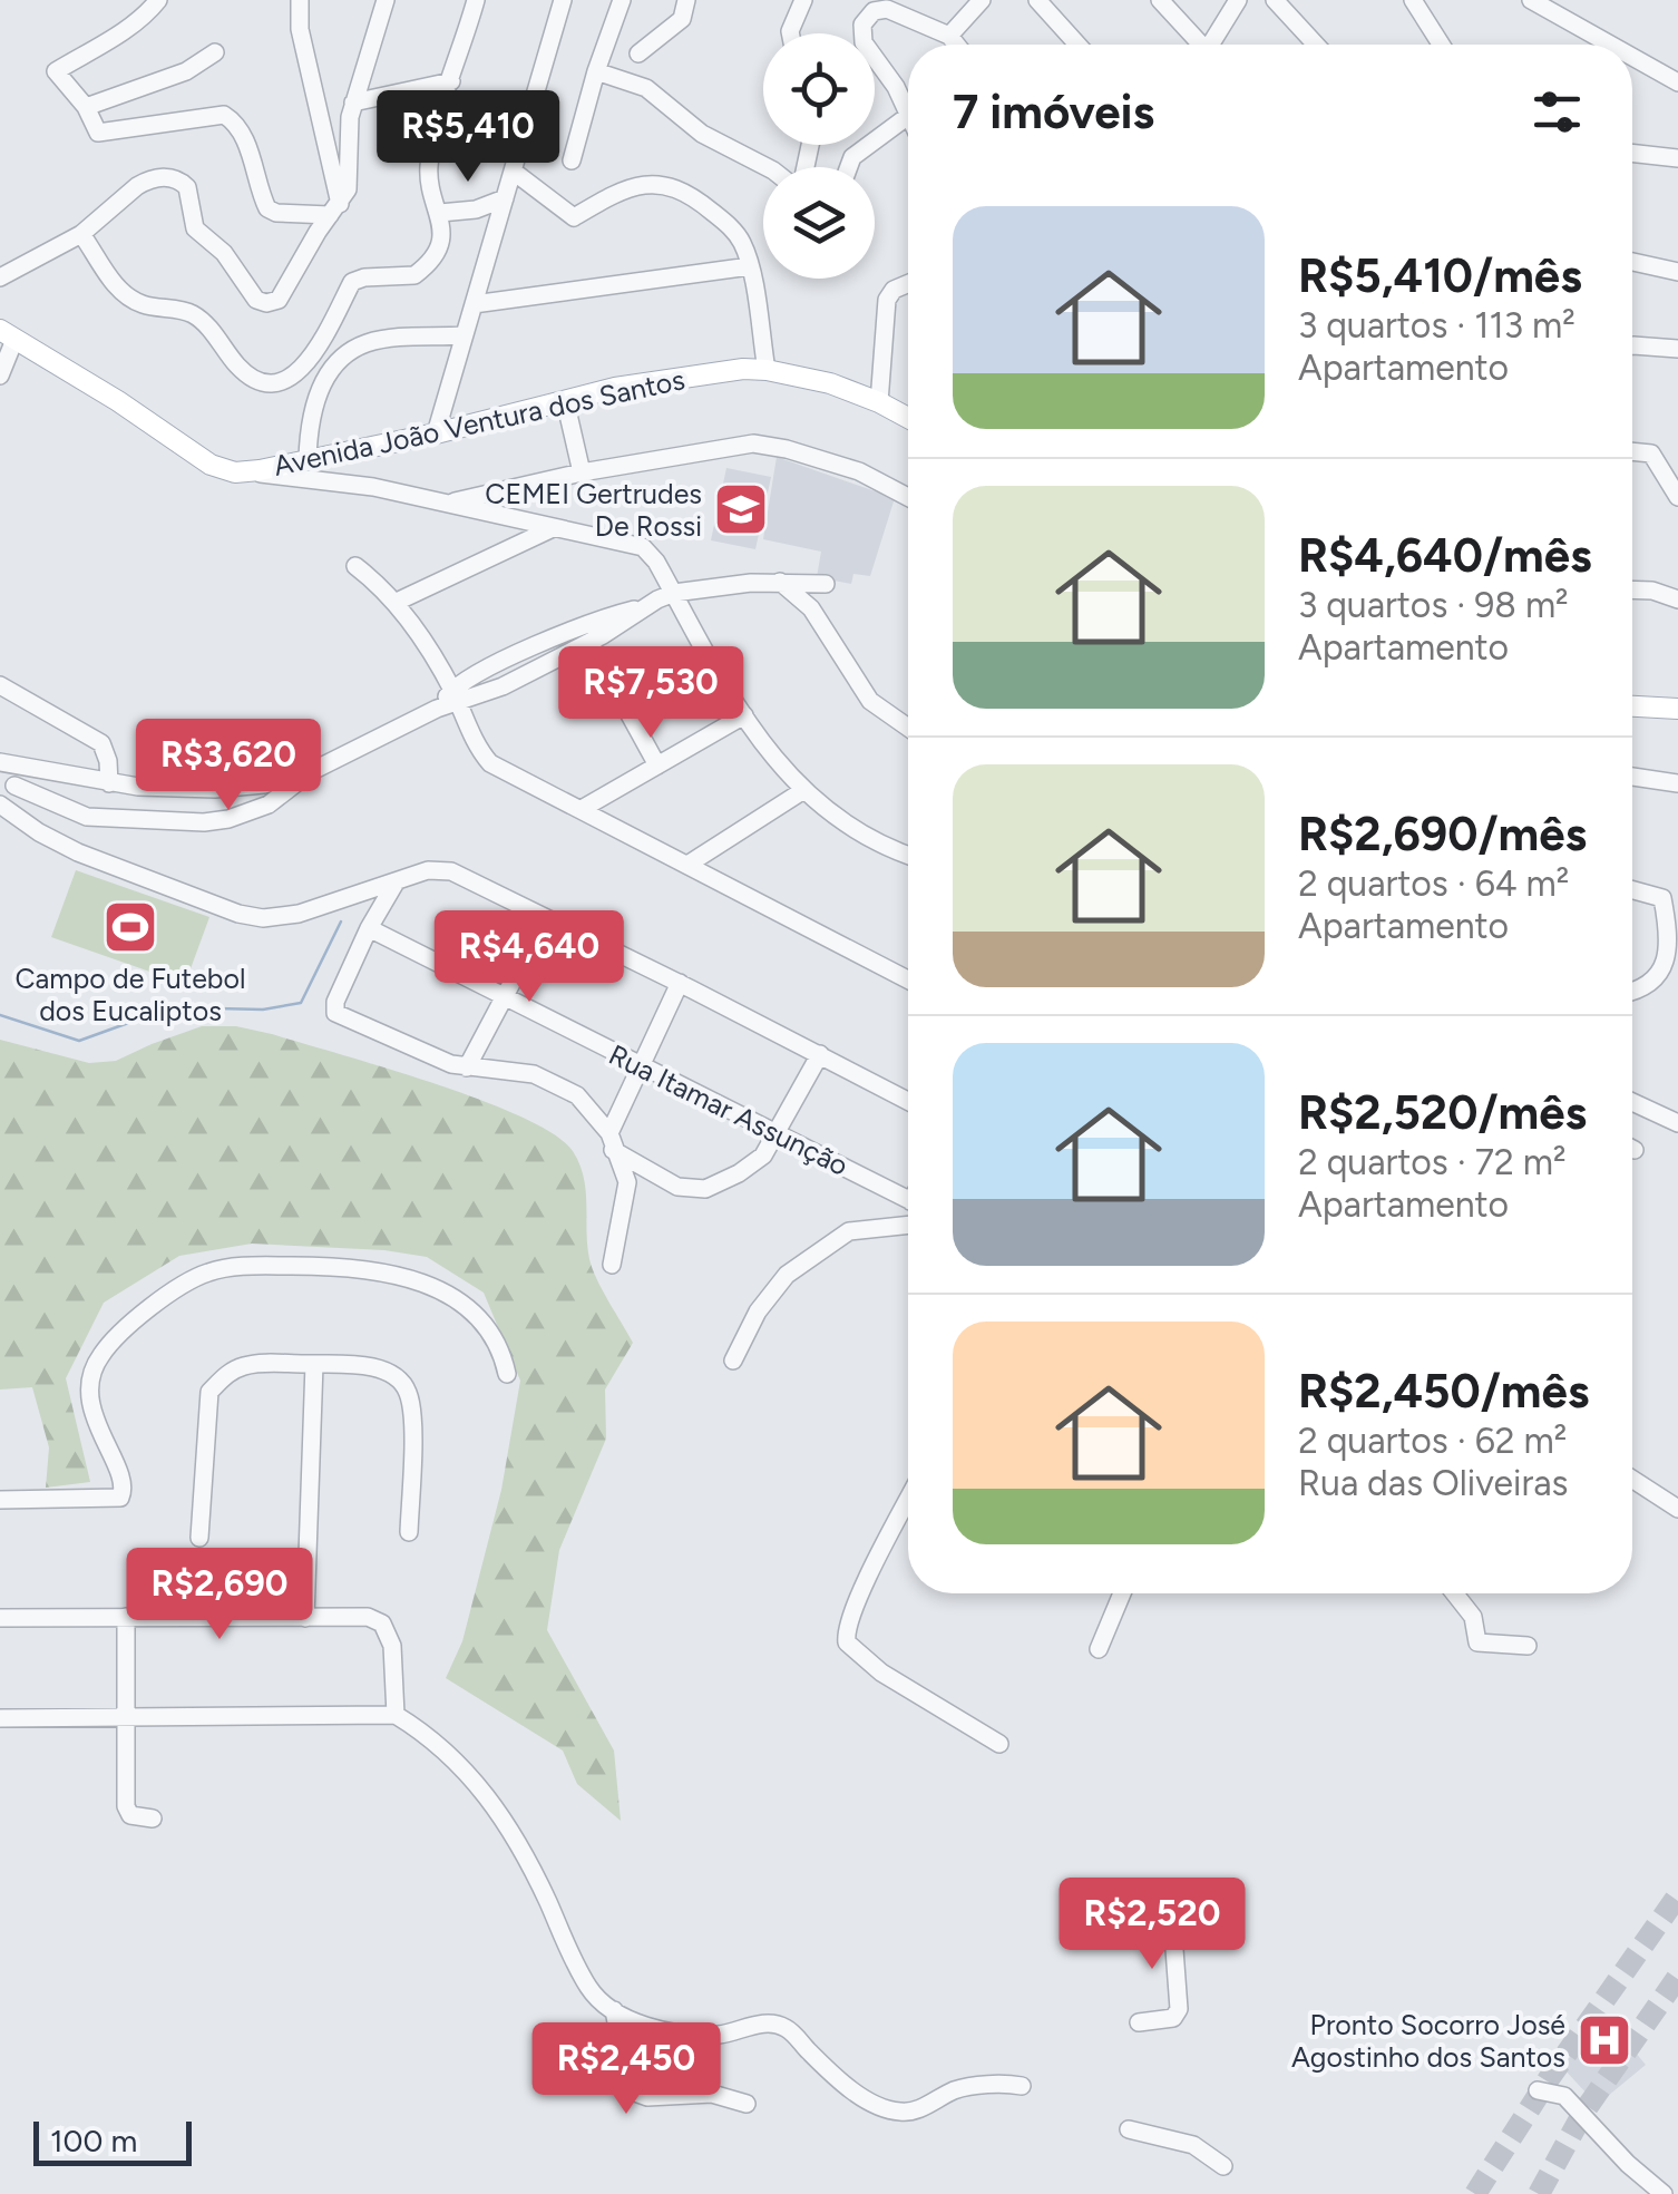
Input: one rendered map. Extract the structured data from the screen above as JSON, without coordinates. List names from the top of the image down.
{
  "streets": {
    "main road": ["Avenida João Ventura dos Santos"],
    "street": ["Rua Itamar Assunção"]
  },
  "places": {
    "school or university": ["CEMEI Gertrudes De Rossi"],
    "sports": ["Campo de Futebol dos Eucaliptos"],
    "hospital": ["Pronto Socorro José Agostinho dos Santos"]
  },
  "scale_bar": "100 m",
  "page": {
    "heading": "7 imóveis",
    "price": [
      "R$5,410",
      "R$7,530",
      "R$3,620",
      "R$4,640",
      "R$2,690",
      "R$2,520",
      "R$2,450"
    ],
    "list": [
      {
        "name": "R$5,410/mês",
        "note": "3 quartos · 113 m² · Apartamento"
      },
      {
        "name": "R$4,640/mês",
        "note": "3 quartos · 98 m² · Apartamento"
      },
      {
        "name": "R$2,690/mês",
        "note": "2 quartos · 64 m² · Apartamento"
      },
      {
        "name": "R$2,520/mês",
        "note": "2 quartos · 72 m² · Apartamento"
      },
      {
        "name": "R$2,450/mês",
        "note": "2 quartos · 62 m² · Rua das Oliveiras"
      }
    ],
    "scale": "100 m"
  }
}
